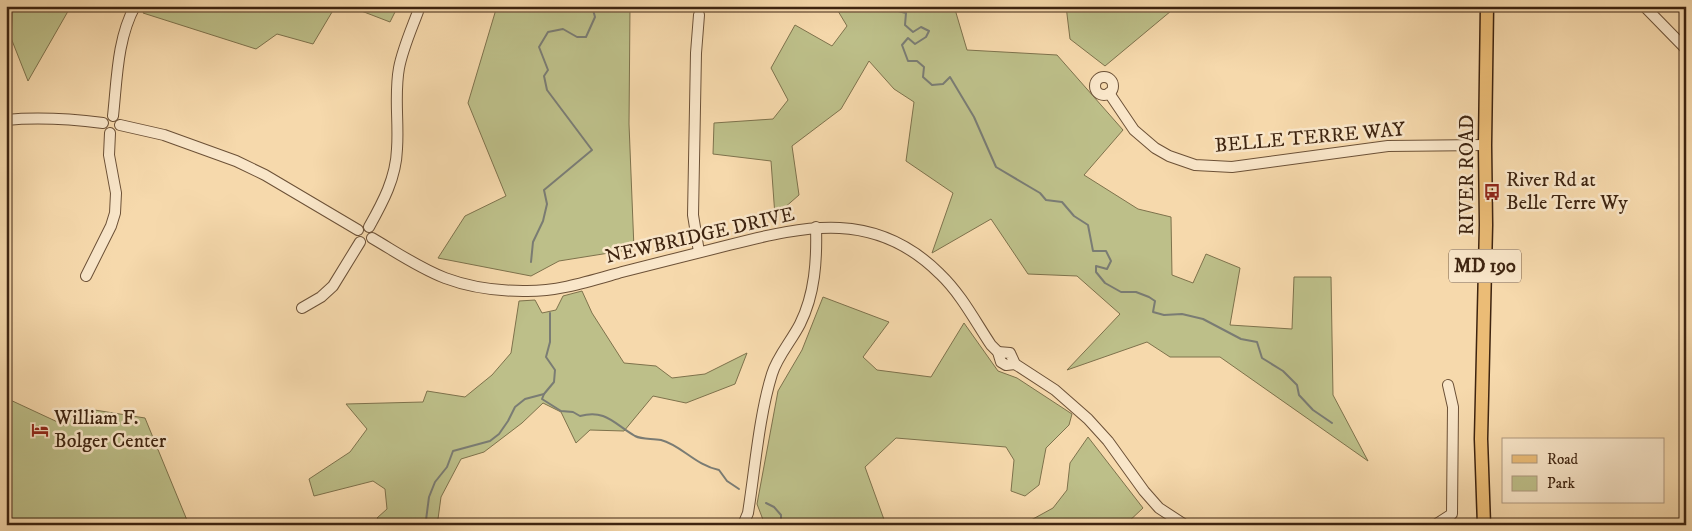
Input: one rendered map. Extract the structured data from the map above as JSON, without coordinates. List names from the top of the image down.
{
  "streets": {
    "main road": ["RIVER ROAD", "MD 190"],
    "street": ["BELLE TERRE WAY", "NEWBRIDGE DRIVE"]
  },
  "crossings": [
    ["BELLE TERRE WAY", "RIVER ROAD"]
  ],
  "places": {
    "bus stop": ["River Rd at Belle Terre Wy"],
    "hotel": ["William F. Bolger Center"]
  },
  "legend": ["Road", "Park"]
}
